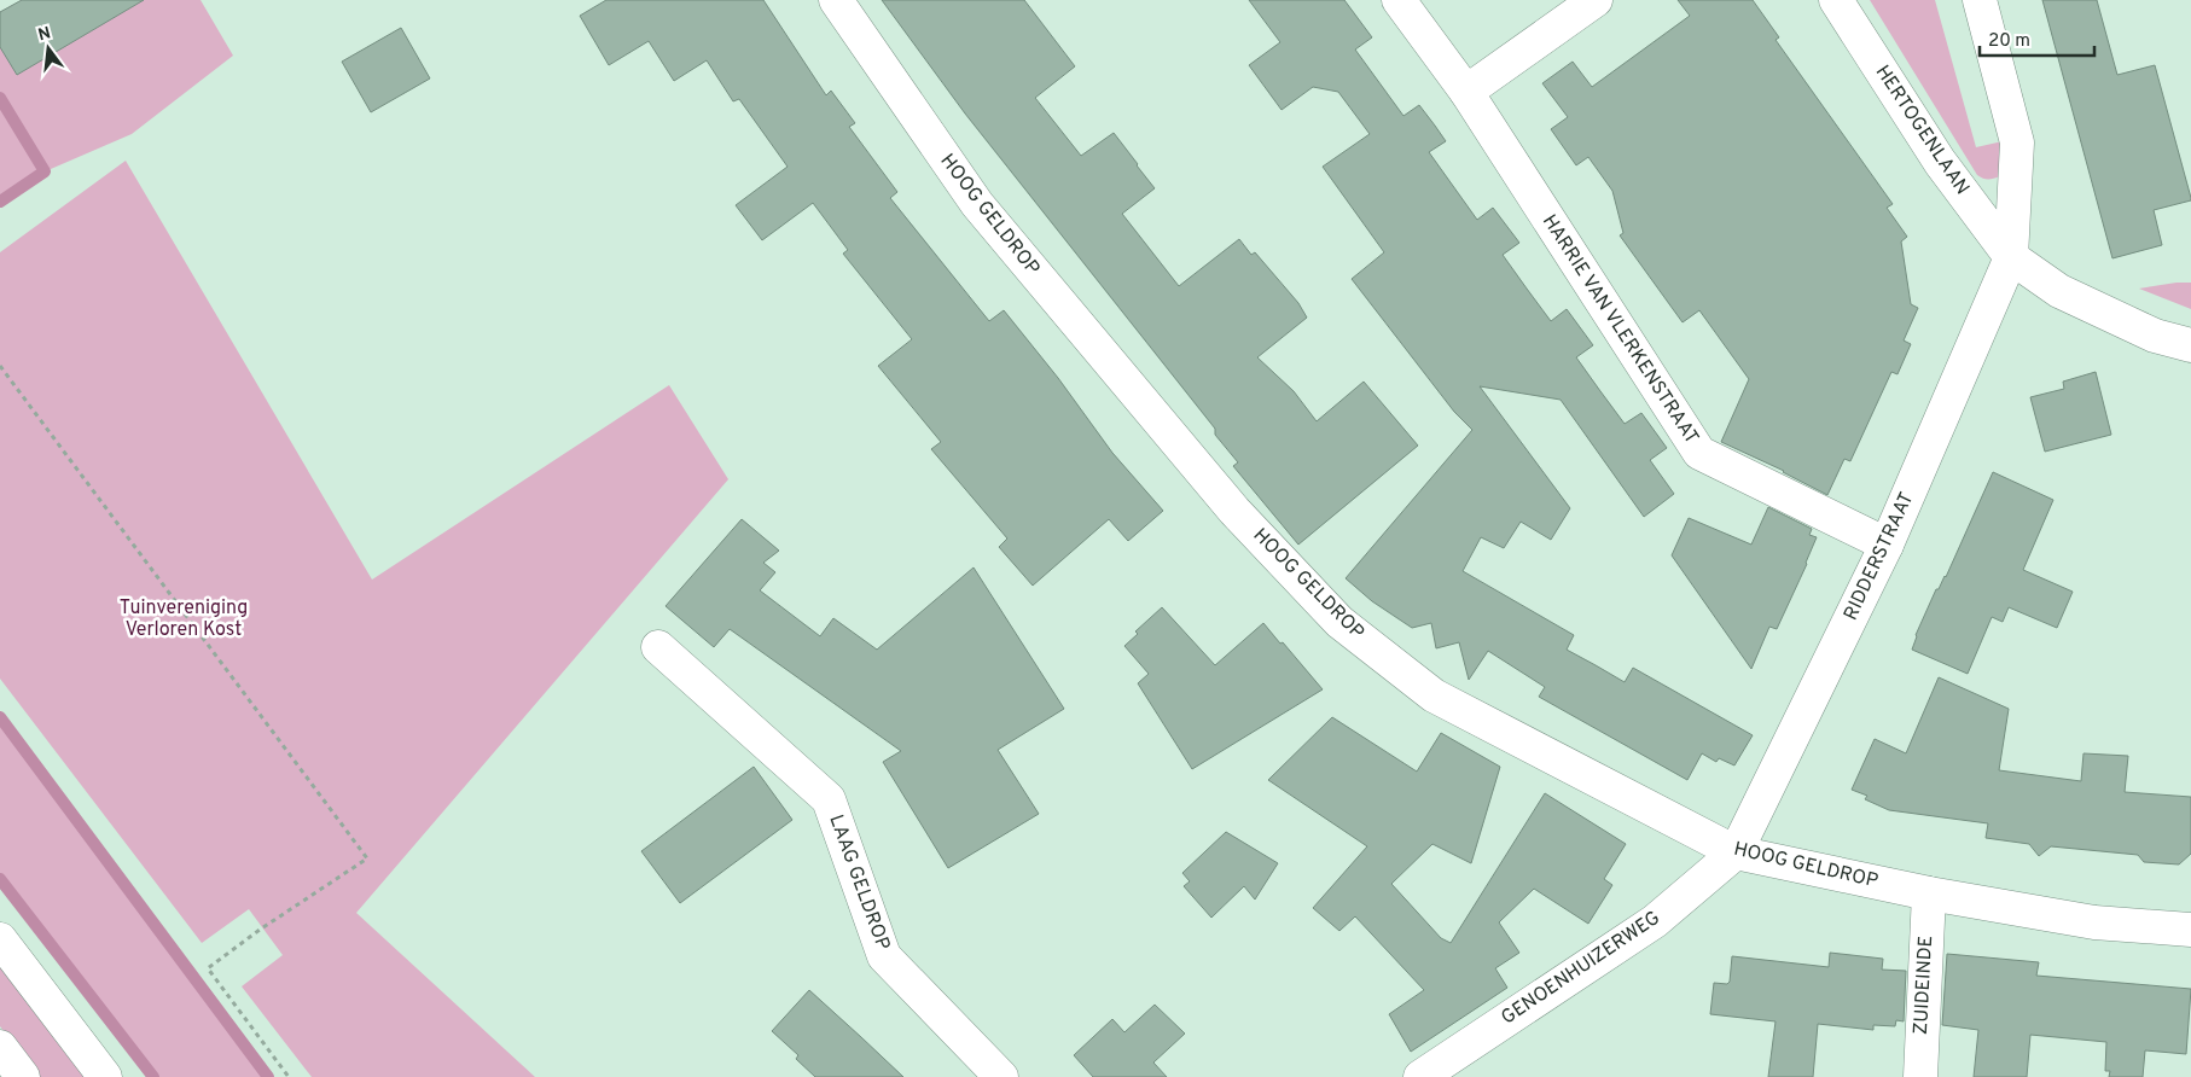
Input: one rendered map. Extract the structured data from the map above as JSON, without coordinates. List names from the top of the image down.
{
  "streets": {
    "street": [
      "HERTOGENLAAN",
      "HOOG GELDROP",
      "HARRIE VAN VLERKENSTRAAT",
      "RIDDERSTRAAT",
      "LAAG GELDROP",
      "GENOENHUIZERWEG",
      "ZUIDEINDE"
    ]
  },
  "crossings": [
    ["HERTOGENLAAN", "RIDDERSTRAAT"],
    ["HOOG GELDROP", "RIDDERSTRAAT"],
    ["HOOG GELDROP", "GENOENHUIZERWEG"],
    ["HOOG GELDROP", "ZUIDEINDE"],
    ["HARRIE VAN VLERKENSTRAAT", "RIDDERSTRAAT"],
    ["RIDDERSTRAAT", "GENOENHUIZERWEG"]
  ],
  "parks": ["Tuinvereniging Verloren Kost"],
  "scale_bar": "20 m",
  "north": "top"
}
